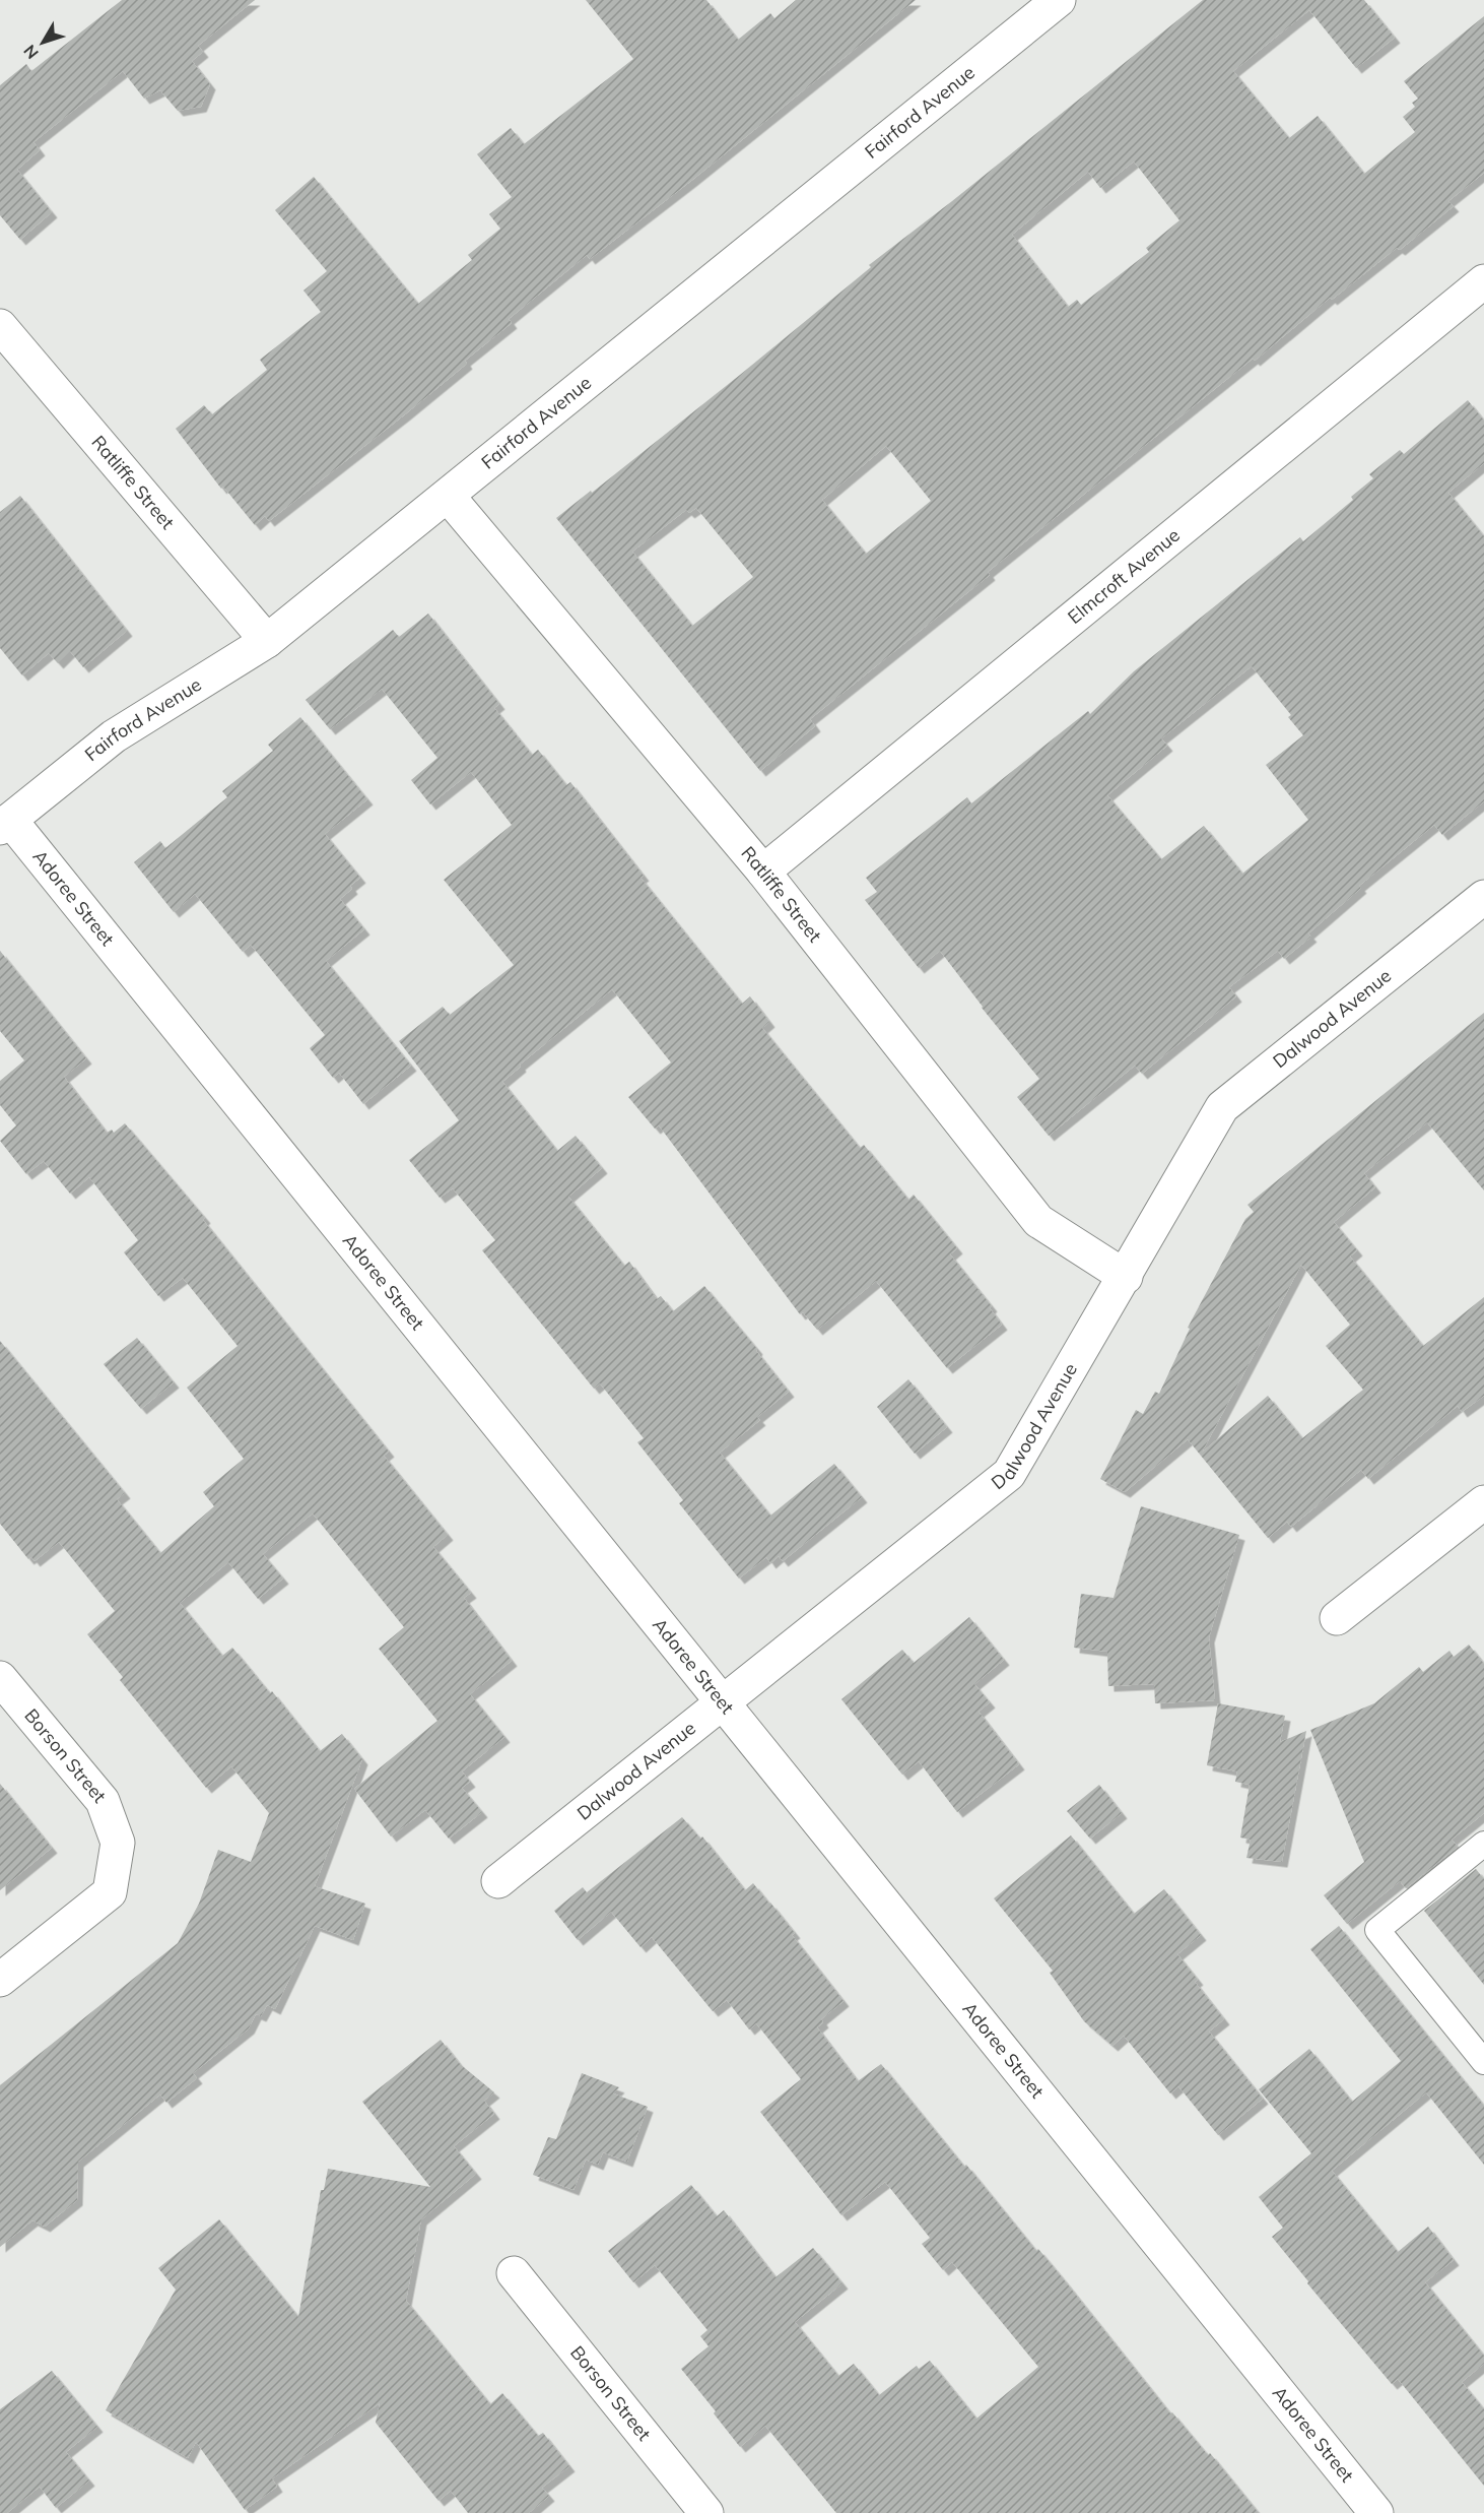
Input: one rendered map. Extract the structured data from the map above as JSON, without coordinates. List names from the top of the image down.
{
  "streets": {
    "street": [
      "Fairford Avenue",
      "Ratliffe Street",
      "Elmcroft Avenue",
      "Adoree Street",
      "Dalwood Avenue",
      "Borson Street"
    ]
  },
  "crossings": [
    ["Fairford Avenue", "Ratliffe Street"],
    ["Fairford Avenue", "Adoree Street"],
    ["Ratliffe Street", "Elmcroft Avenue"],
    ["Ratliffe Street", "Dalwood Avenue"],
    ["Adoree Street", "Dalwood Avenue"]
  ],
  "north": "bottom left"
}
